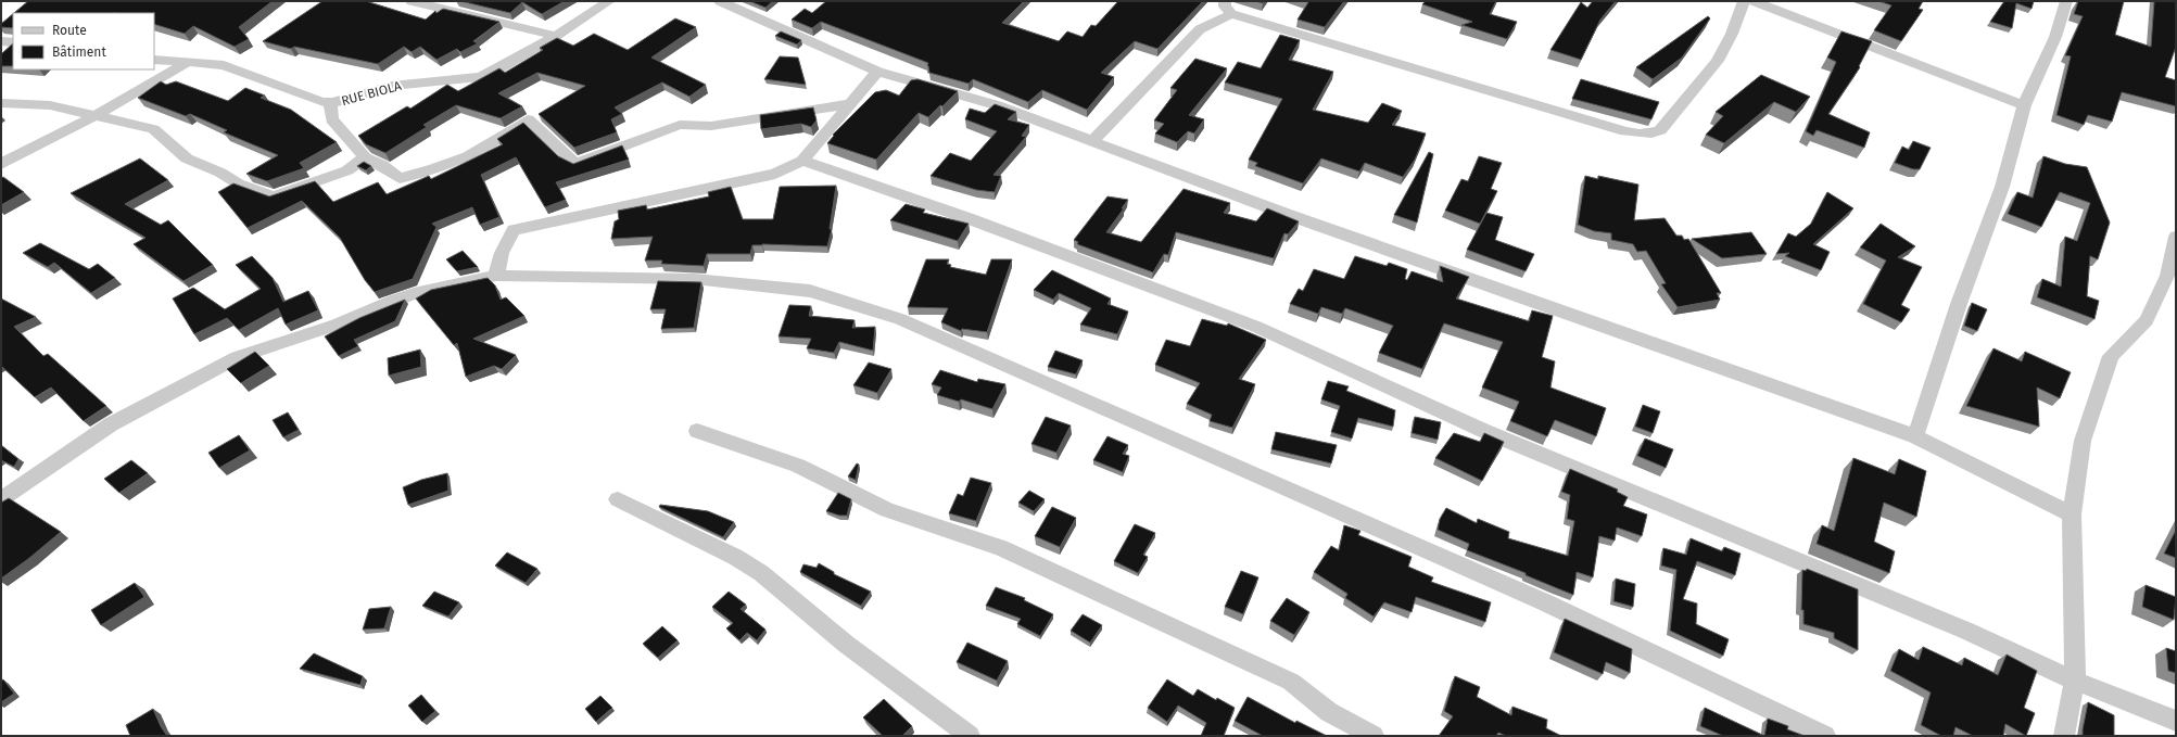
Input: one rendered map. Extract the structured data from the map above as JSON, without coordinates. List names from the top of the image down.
{
  "streets": {
    "street": ["RUE BIOLA"]
  },
  "legend": ["Route", "Bâtiment"]
}
